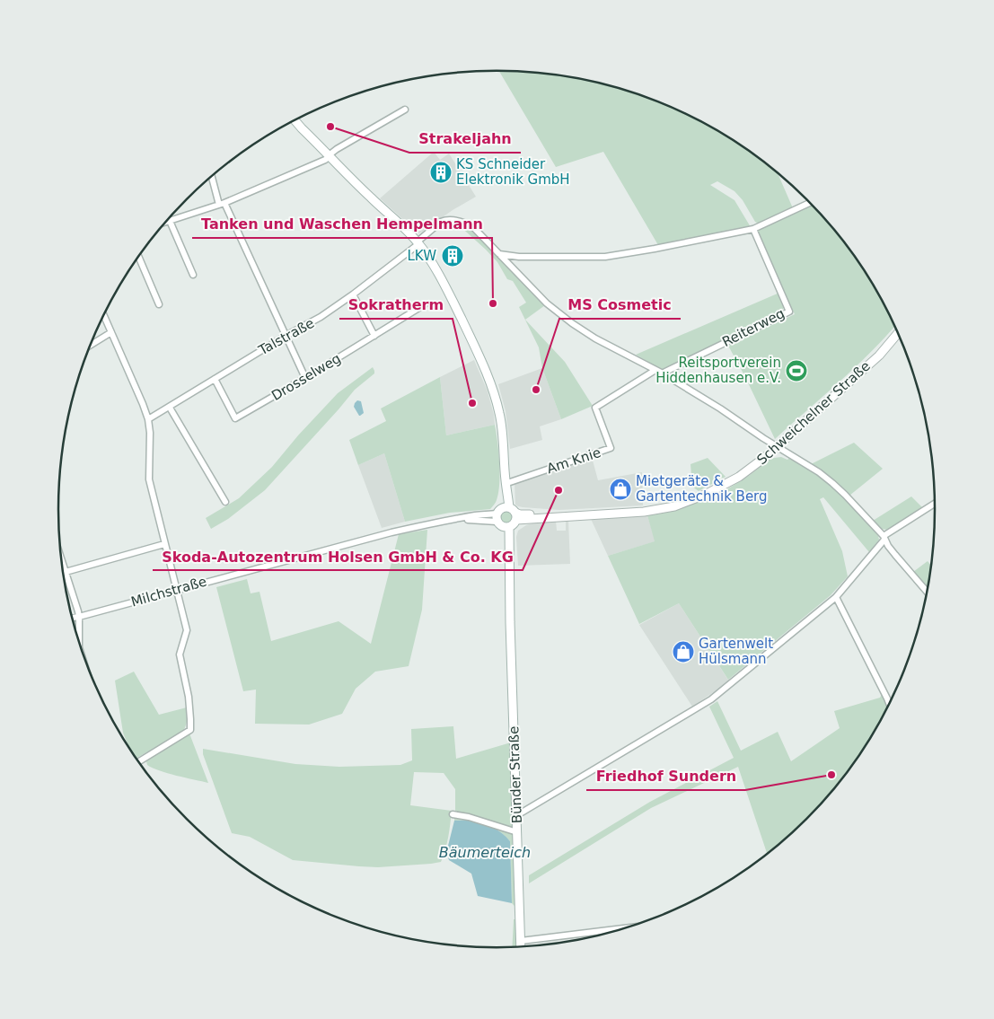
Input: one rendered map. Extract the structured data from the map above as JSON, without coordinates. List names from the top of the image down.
{
  "streets": {
    "main road": ["Schweichelner Straße", "Bünder Straße"],
    "street": [
      "Reiterweg",
      "Talstraße",
      "Drosselweg",
      "Am Knie",
      "Milchstraße"
    ]
  },
  "crossings": [
    ["Reiterweg", "Talstraße"],
    ["Talstraße", "Drosselweg"],
    ["Talstraße", "Schweichelner Straße"],
    ["Talstraße", "Am Knie"],
    ["Schweichelner Straße", "Milchstraße"]
  ],
  "water": ["Bäumerteich"],
  "places": {
    "other": [
      "Strakeljahn",
      "Tanken und Waschen Hempelmann",
      "MS Cosmetic",
      "Sokratherm",
      "Skoda-Autozentrum Holsen GmbH & Co. KG",
      "Friedhof Sundern"
    ],
    "building": ["KS Schneider Elektronik GmbH", "LKW"],
    "sports": ["Reitsportverein Hiddenhausen e.V."],
    "shop": ["Mietgeräte & Gartentechnik Berg", "Gartenwelt Hülsmann"]
  }
}
